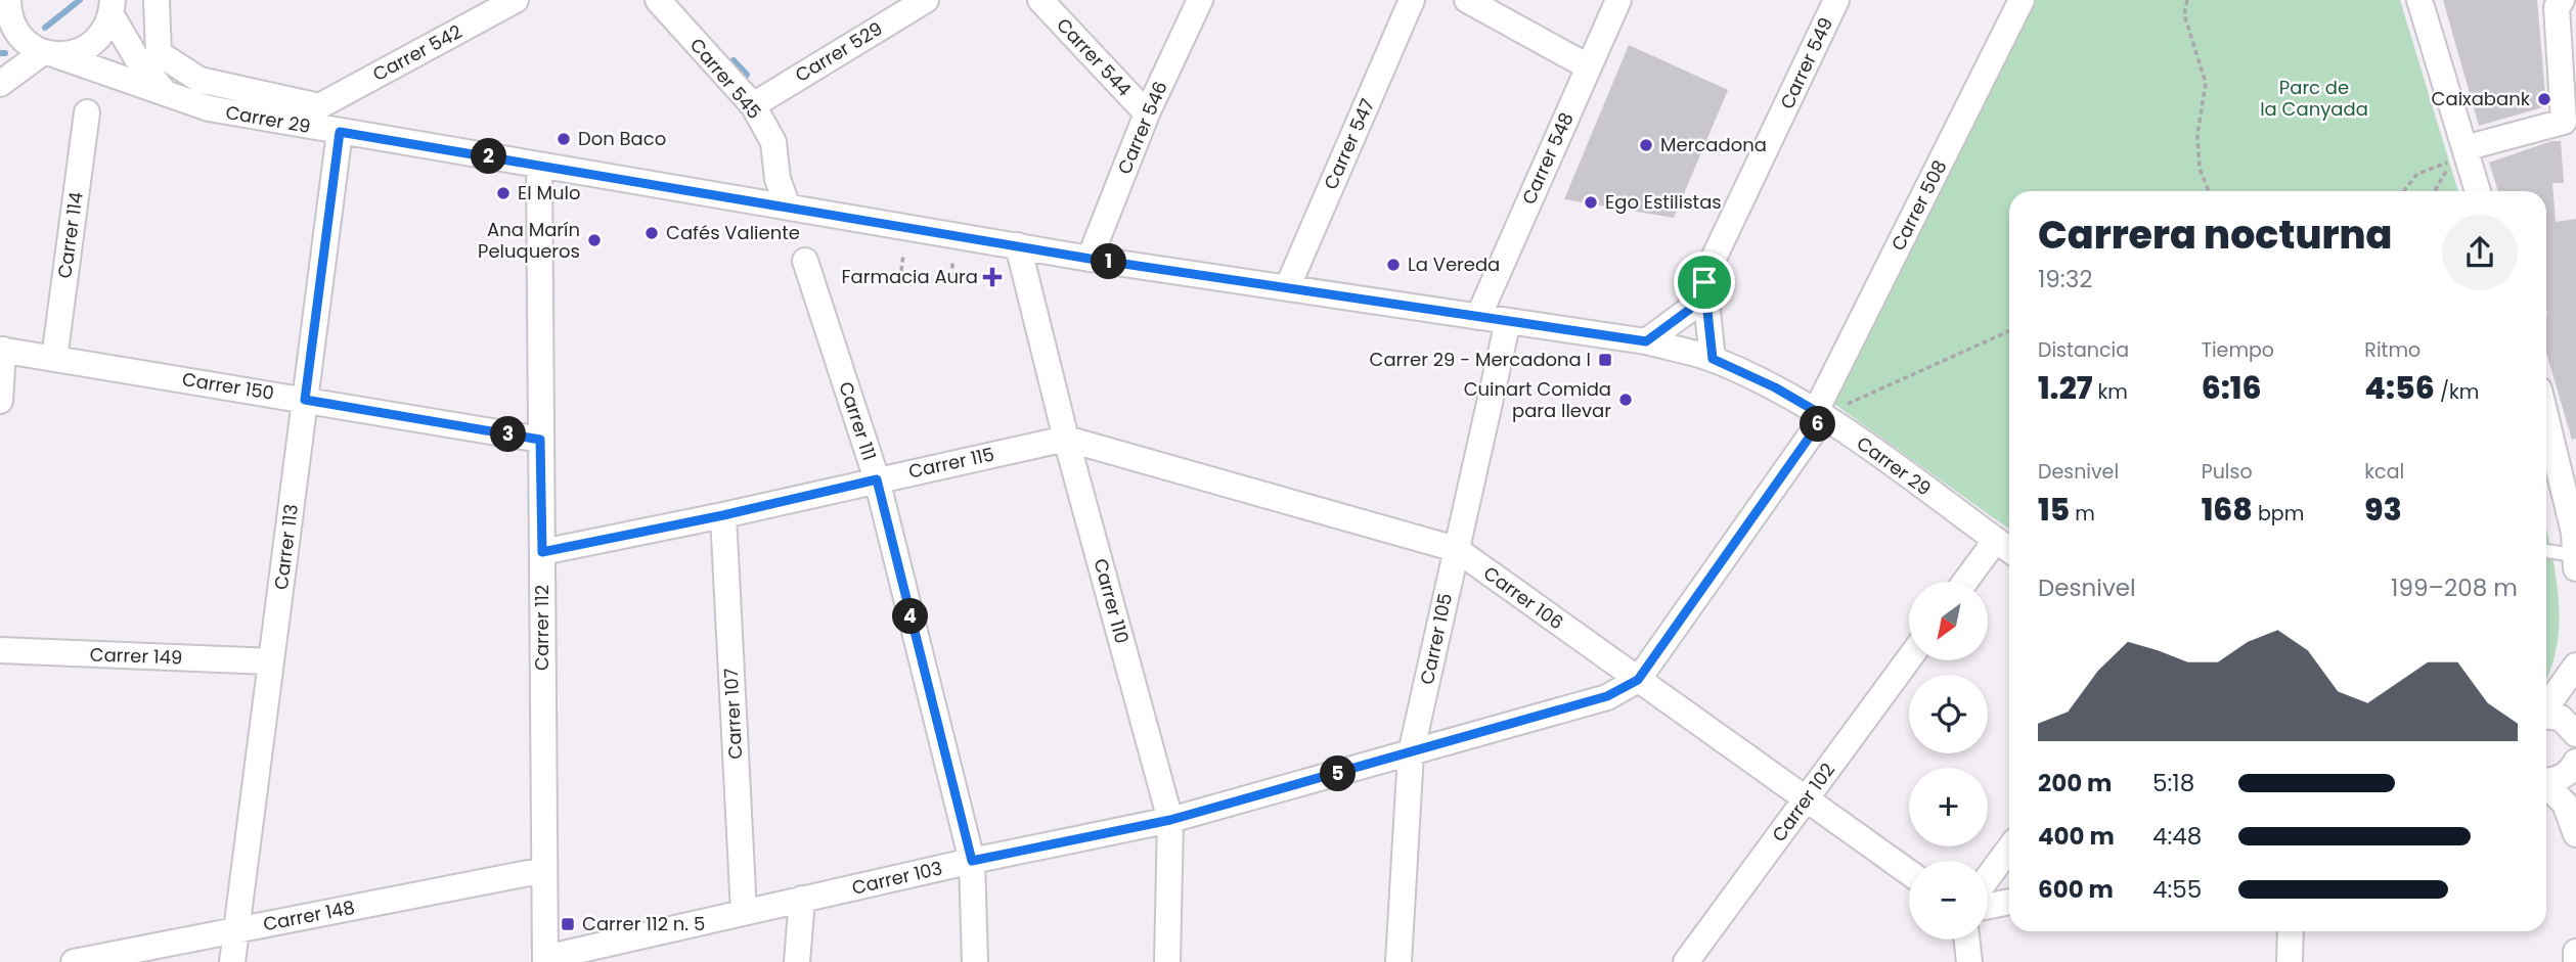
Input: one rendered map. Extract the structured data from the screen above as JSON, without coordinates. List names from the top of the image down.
{
  "streets": {
    "street": [
      "Carrer 529",
      "Carrer 542",
      "Carrer 544",
      "Carrer 549",
      "Carrer 545",
      "Carrer 29",
      "Carrer 546",
      "Carrer 547",
      "Carrer 548",
      "Carrer 508",
      "Carrer 114",
      "Carrer 150",
      "Carrer 111",
      "Carrer 115",
      "Carrer 113",
      "Carrer 106",
      "Carrer 110",
      "Carrer 112",
      "Carrer 105",
      "Carrer 149",
      "Carrer 107",
      "Carrer 102",
      "Carrer 103",
      "Carrer 148"
    ]
  },
  "crossings": [
    ["Carrer 529", "Carrer 545"],
    ["Carrer 542", "Carrer 29"],
    ["Carrer 544", "Carrer 546"],
    ["Carrer 549", "Carrer 29"],
    ["Carrer 545", "Carrer 29"],
    ["Carrer 29", "Carrer 546"],
    ["Carrer 29", "Carrer 547"],
    ["Carrer 29", "Carrer 548"],
    ["Carrer 29", "Carrer 508"],
    ["Carrer 29", "Carrer 113"],
    ["Carrer 29", "Carrer 110"],
    ["Carrer 29", "Carrer 112"],
    ["Carrer 29", "Carrer 105"],
    ["Carrer 29", "Carrer 103"],
    ["Carrer 508", "Carrer 103"],
    ["Carrer 114", "Carrer 150"],
    ["Carrer 150", "Carrer 113"],
    ["Carrer 150", "Carrer 112"],
    ["Carrer 111", "Carrer 115"],
    ["Carrer 111", "Carrer 103"],
    ["Carrer 115", "Carrer 106"],
    ["Carrer 115", "Carrer 110"],
    ["Carrer 115", "Carrer 112"],
    ["Carrer 115", "Carrer 107"],
    ["Carrer 113", "Carrer 149"],
    ["Carrer 113", "Carrer 148"],
    ["Carrer 106", "Carrer 110"],
    ["Carrer 106", "Carrer 105"],
    ["Carrer 106", "Carrer 102"],
    ["Carrer 106", "Carrer 103"],
    ["Carrer 110", "Carrer 103"],
    ["Carrer 112", "Carrer 103"],
    ["Carrer 112", "Carrer 148"],
    ["Carrer 105", "Carrer 103"],
    ["Carrer 107", "Carrer 103"]
  ],
  "parks": ["Parc de la Canyada"],
  "places": {
    "other": [
      "Caixabank",
      "Don Baco",
      "Mercadona",
      "El Mulo",
      "Ego Estilistas",
      "Cafés Valiente",
      "Ana Marín Peluqueros",
      "La Vereda",
      "Cuinart Comida para llevar"
    ],
    "health": ["Farmacia Aura"],
    "transit": ["Carrer 29 - Mercadona I", "Carrer 112 n. 5"]
  },
  "north": "bottom left",
  "page": {
    "pins": [
      "2",
      "1",
      "6",
      "3",
      "4",
      "5"
    ],
    "heading": ["Carrera nocturna", "19:32"],
    "stats": [
      ["Distancia", "1.27 km"],
      ["Tiempo", "6:16"],
      ["Ritmo", "4:56 /km"],
      ["Desnivel", "15 m"],
      ["Pulso", "168 bpm"],
      ["kcal", "93"]
    ],
    "chart": ["Desnivel", "199–208 m"],
    "map_buttons": ["+", "−"],
    "list": [
      {
        "name": "200 m",
        "note": "5:18"
      },
      {
        "name": "400 m",
        "note": "4:48"
      },
      {
        "name": "600 m",
        "note": "4:55"
      }
    ]
  }
}
